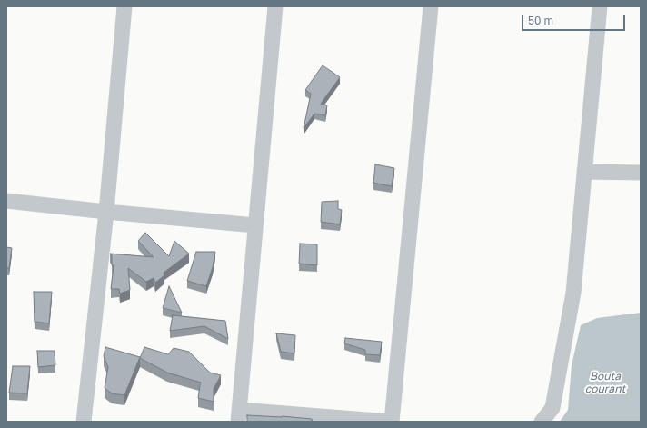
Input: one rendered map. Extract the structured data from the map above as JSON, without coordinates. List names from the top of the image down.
{
  "water": ["Bouta courant"],
  "scale_bar": "50 m"
}
